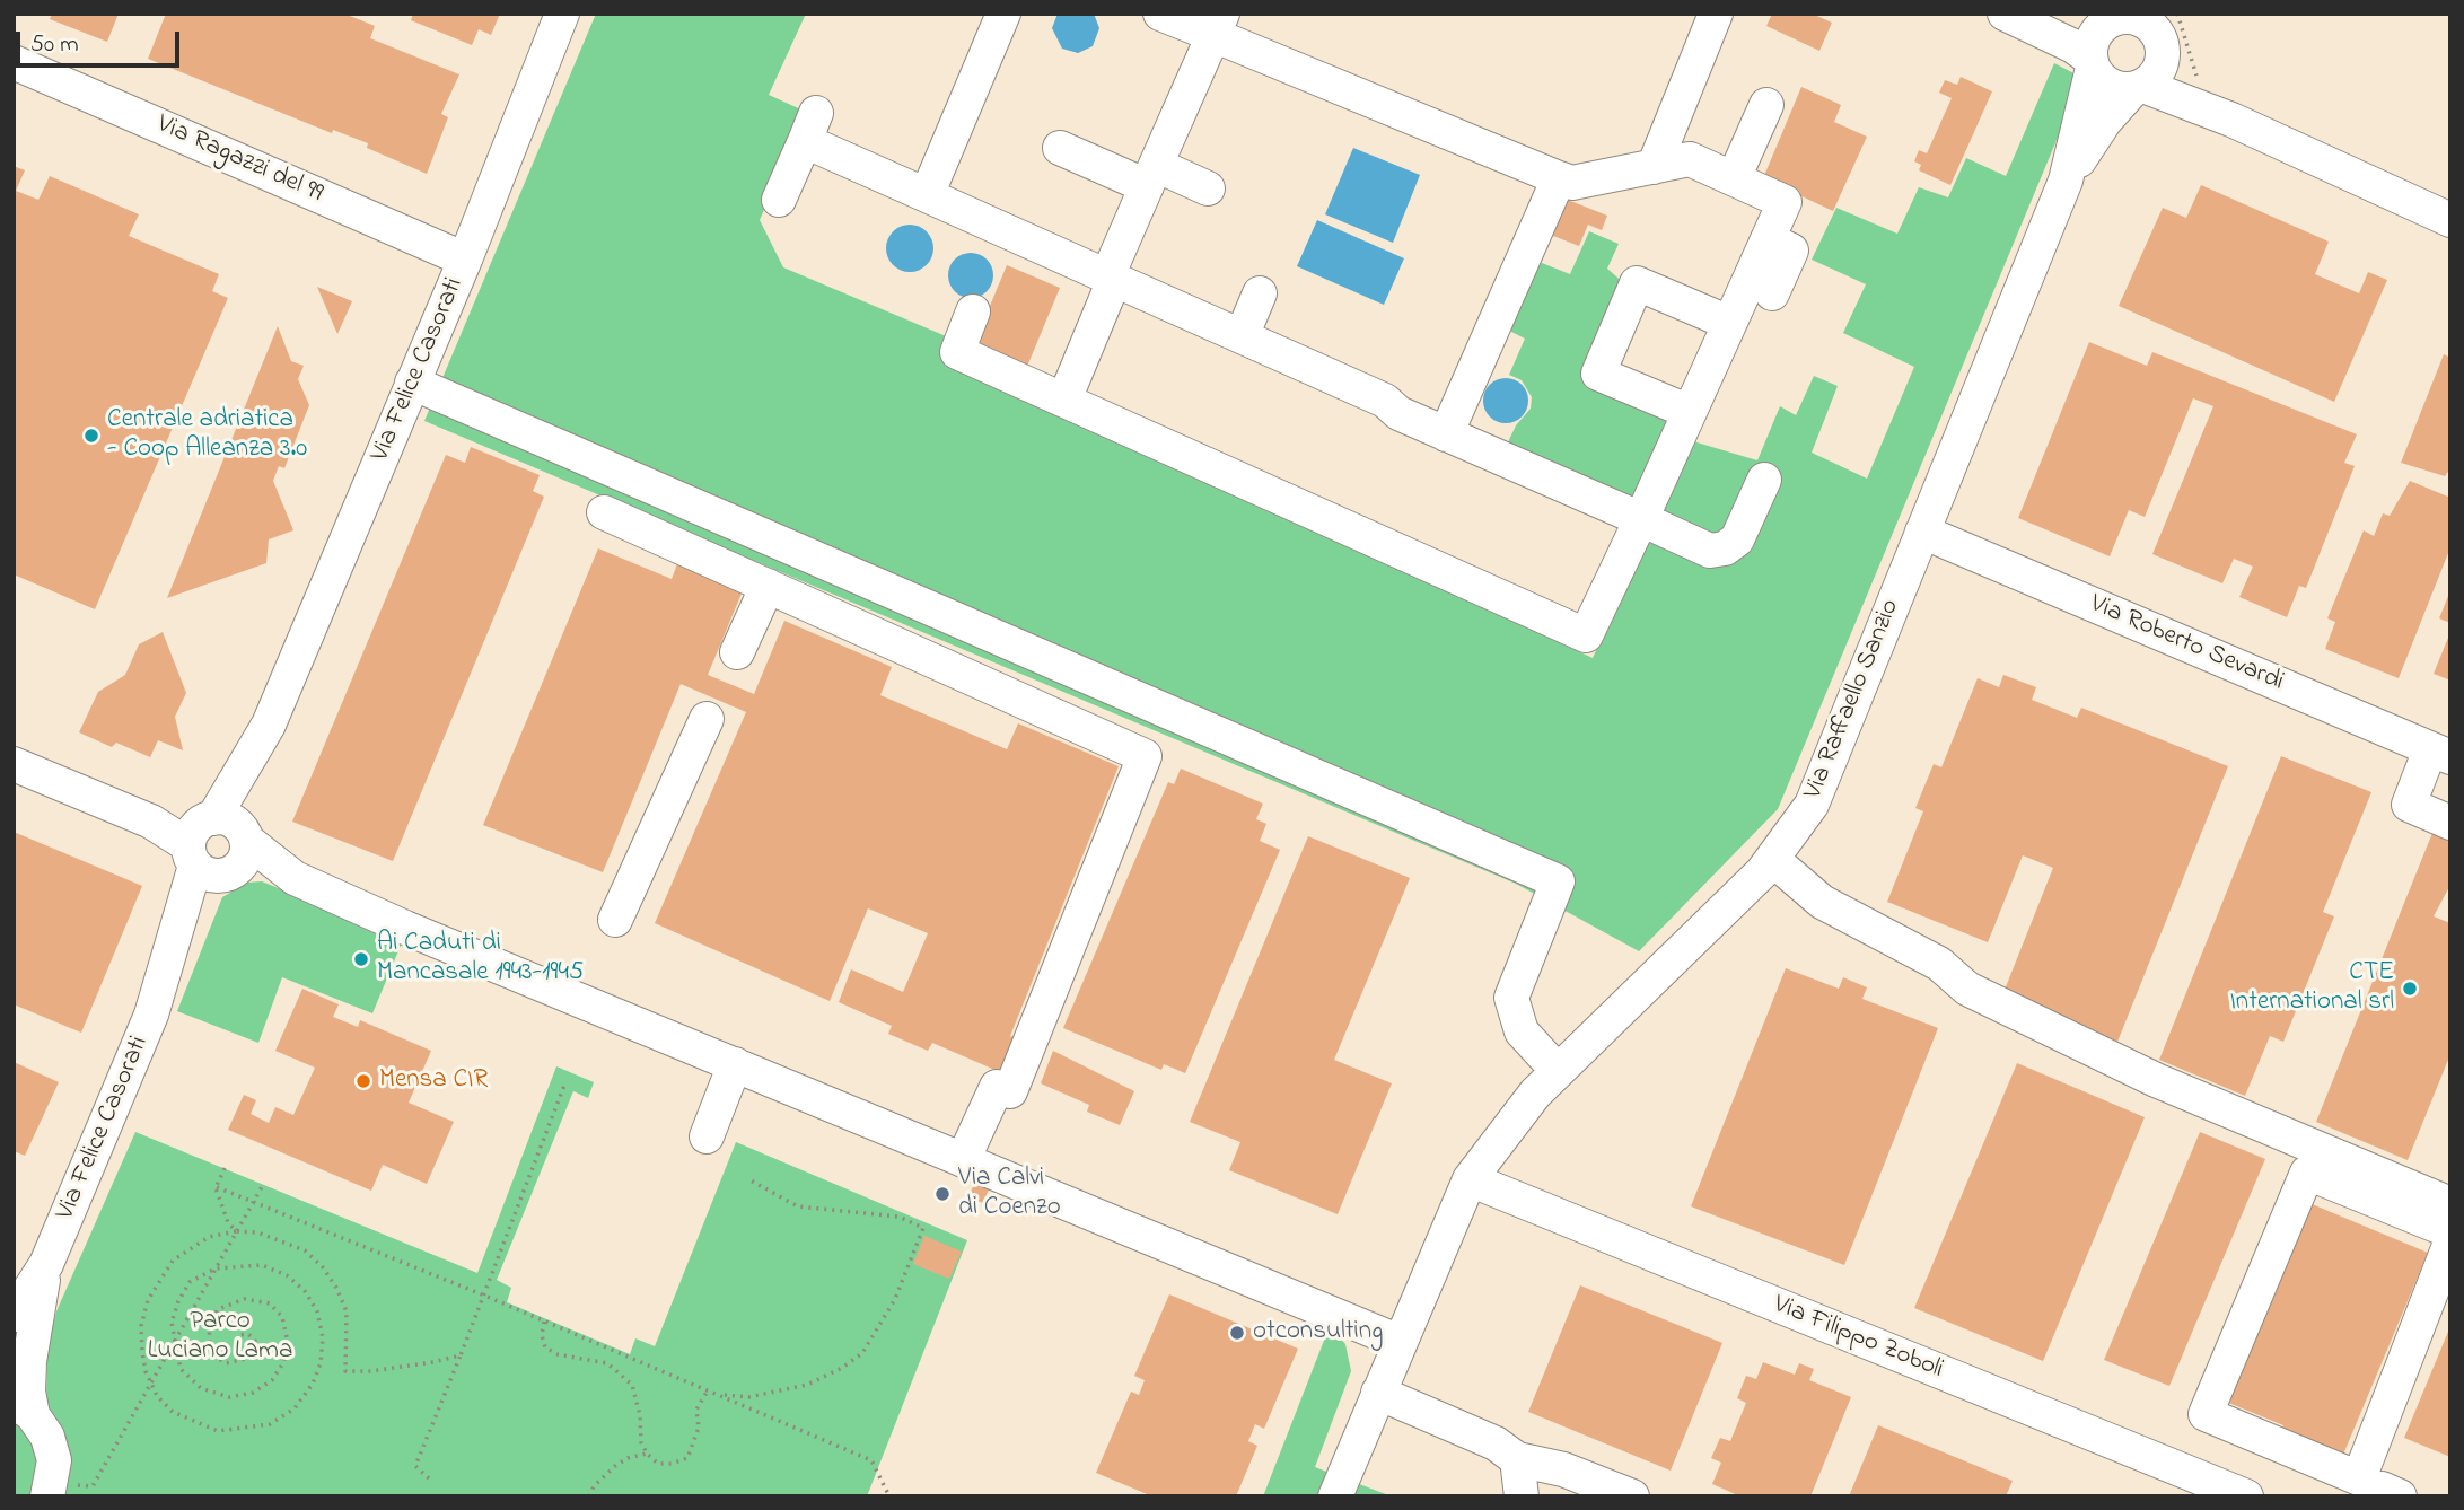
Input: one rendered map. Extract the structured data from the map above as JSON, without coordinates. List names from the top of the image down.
{
  "streets": {
    "street": [
      "Via Ragazzi del 99",
      "Via Felice Casorati",
      "Via Roberto Sevardi",
      "Via Raffaello Sanzio",
      "Via Filippo Zoboli"
    ]
  },
  "crossings": [
    ["Via Ragazzi del 99", "Via Felice Casorati"],
    ["Via Roberto Sevardi", "Via Raffaello Sanzio"],
    ["Via Raffaello Sanzio", "Via Filippo Zoboli"]
  ],
  "parks": ["Parco Luciano Lama"],
  "places": [
    "Centrale adriatica - Coop Alleanza 3.0",
    "Ai Caduti di Mancasale 1943-1945",
    "CTE International srl",
    "Mensa CIR",
    "Via Calvi di Coenzo",
    "otconsulting"
  ],
  "scale_bar": "50 m"
}
